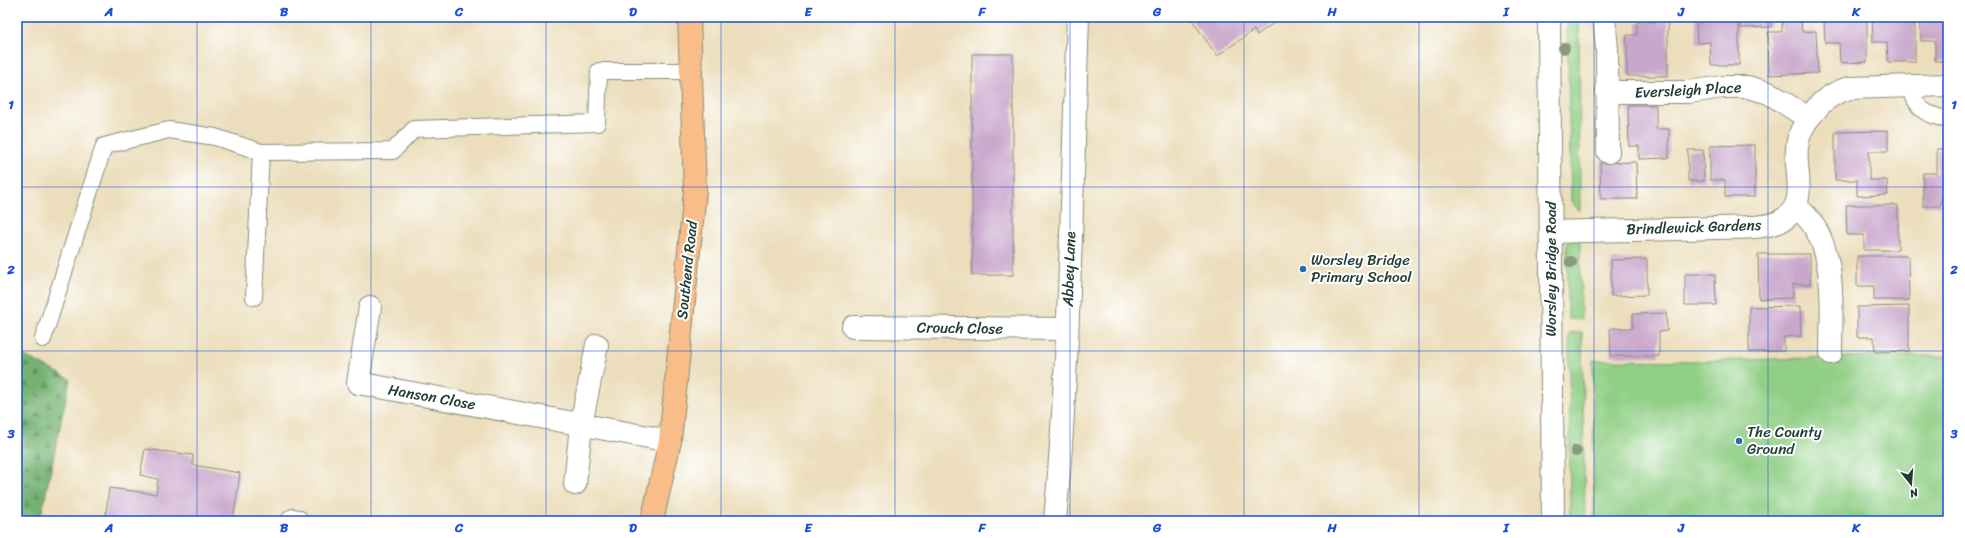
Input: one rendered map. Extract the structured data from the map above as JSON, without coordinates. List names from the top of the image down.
{
  "streets": {
    "main road": ["Southend Road"],
    "street": [
      "Eversleigh Place",
      "Brindlewick Gardens",
      "Abbey Lane",
      "Worsley Bridge Road",
      "Crouch Close",
      "Hanson Close"
    ]
  },
  "crossings": [
    ["Brindlewick Gardens", "Worsley Bridge Road"],
    ["Abbey Lane", "Crouch Close"],
    ["Southend Road", "Hanson Close"]
  ],
  "places": ["Worsley Bridge Primary School", "The County Ground"],
  "north": "bottom",
  "grid": {
    "columns": [
      "A",
      "B",
      "C",
      "D",
      "E",
      "F",
      "G",
      "H",
      "I",
      "J",
      "K"
    ],
    "rows": ["1", "2", "3"]
  }
}
